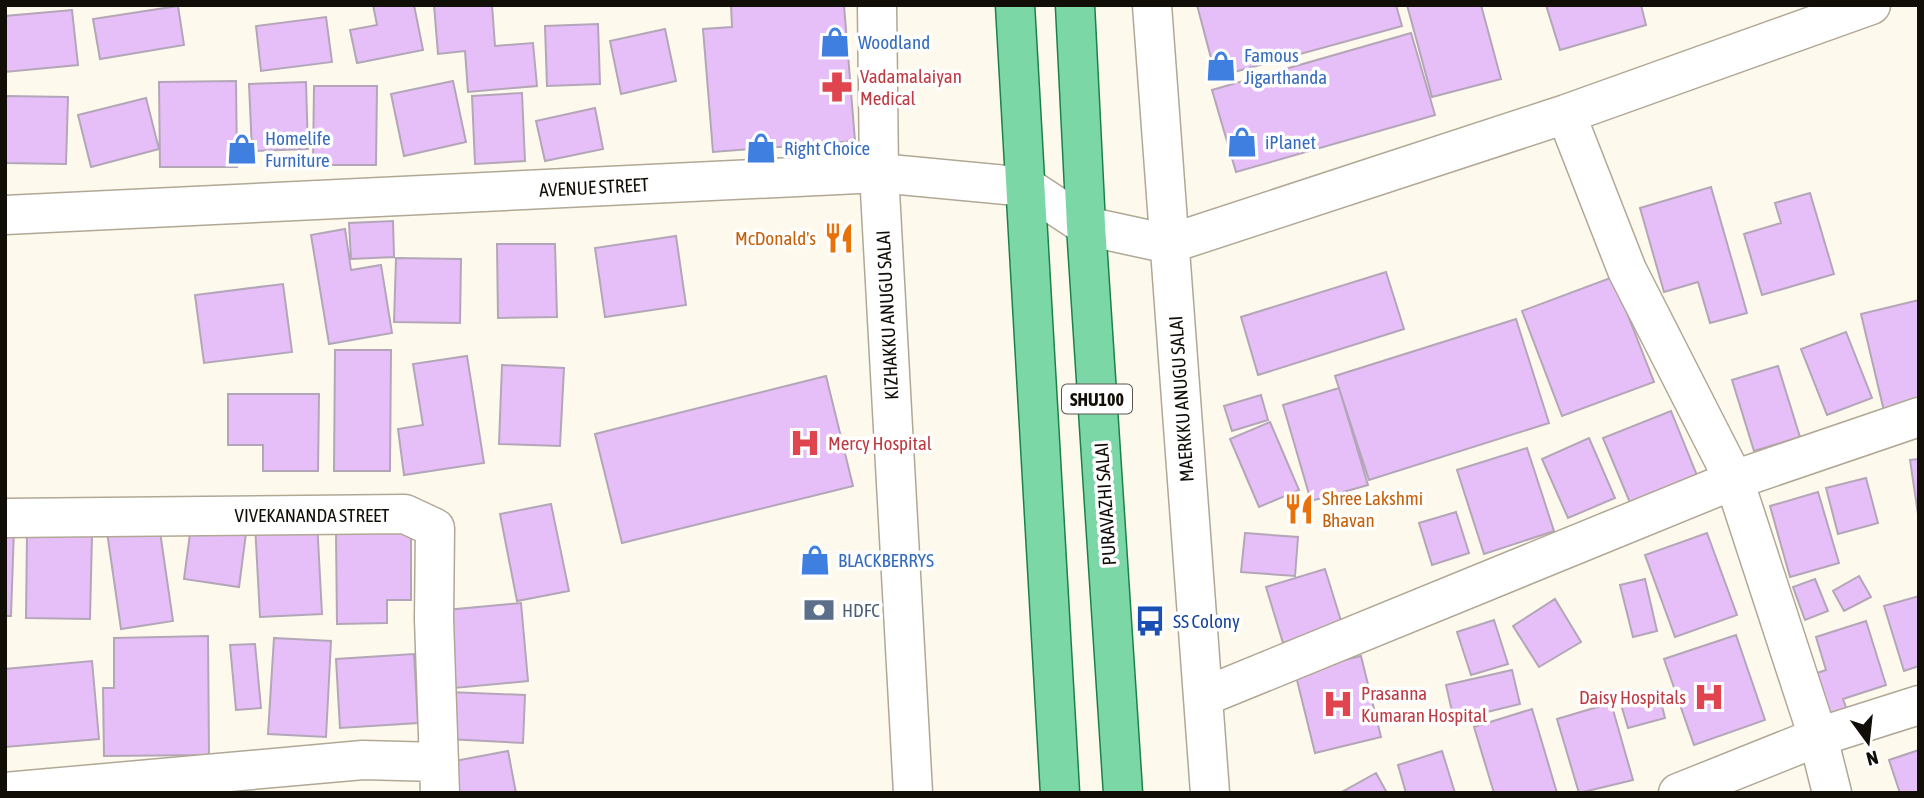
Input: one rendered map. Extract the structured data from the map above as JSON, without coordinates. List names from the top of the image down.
{
  "streets": {
    "main road": ["SHU100", "PURAVAZHI SALAI"],
    "street": [
      "AVENUE STREET",
      "KIZHAKKU ANUGU SALAI",
      "MAERKKU ANUGU SALAI",
      "VIVEKANANDA STREET"
    ]
  },
  "crossings": [
    ["AVENUE STREET", "KIZHAKKU ANUGU SALAI"],
    ["AVENUE STREET", "SHU100"],
    ["AVENUE STREET", "MAERKKU ANUGU SALAI"],
    ["AVENUE STREET", "PURAVAZHI SALAI"]
  ],
  "places": {
    "shop": [
      "Woodland",
      "Famous Jigarthanda",
      "iPlanet",
      "Right Choice",
      "Homelife Furniture",
      "BLACKBERRYS"
    ],
    "pharmacy": ["Vadamalaiyan Medical"],
    "restaurant": ["McDonald's", "Shree Lakshmi Bhavan"],
    "hospital": ["Mercy Hospital", "Daisy Hospitals", "Prasanna Kumaran Hospital"],
    "bank": ["HDFC"],
    "bus stop": ["SS Colony"]
  },
  "north": "bottom"
}
